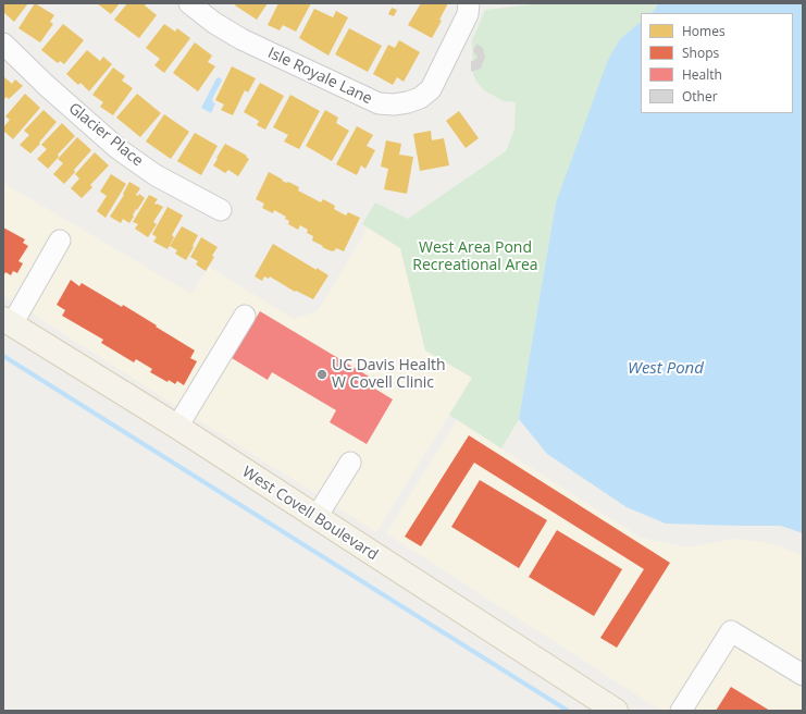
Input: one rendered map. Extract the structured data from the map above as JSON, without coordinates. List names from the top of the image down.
{
  "streets": {
    "main road": ["West Covell Boulevard"],
    "street": ["Isle Royale Lane", "Glacier Place"]
  },
  "water": ["West Pond"],
  "parks": ["West Area Pond Recreational Area"],
  "places": ["UC Davis Health W Covell Clinic"],
  "legend": [
    "Homes",
    "Shops",
    "Health",
    "Other"
  ]
}
